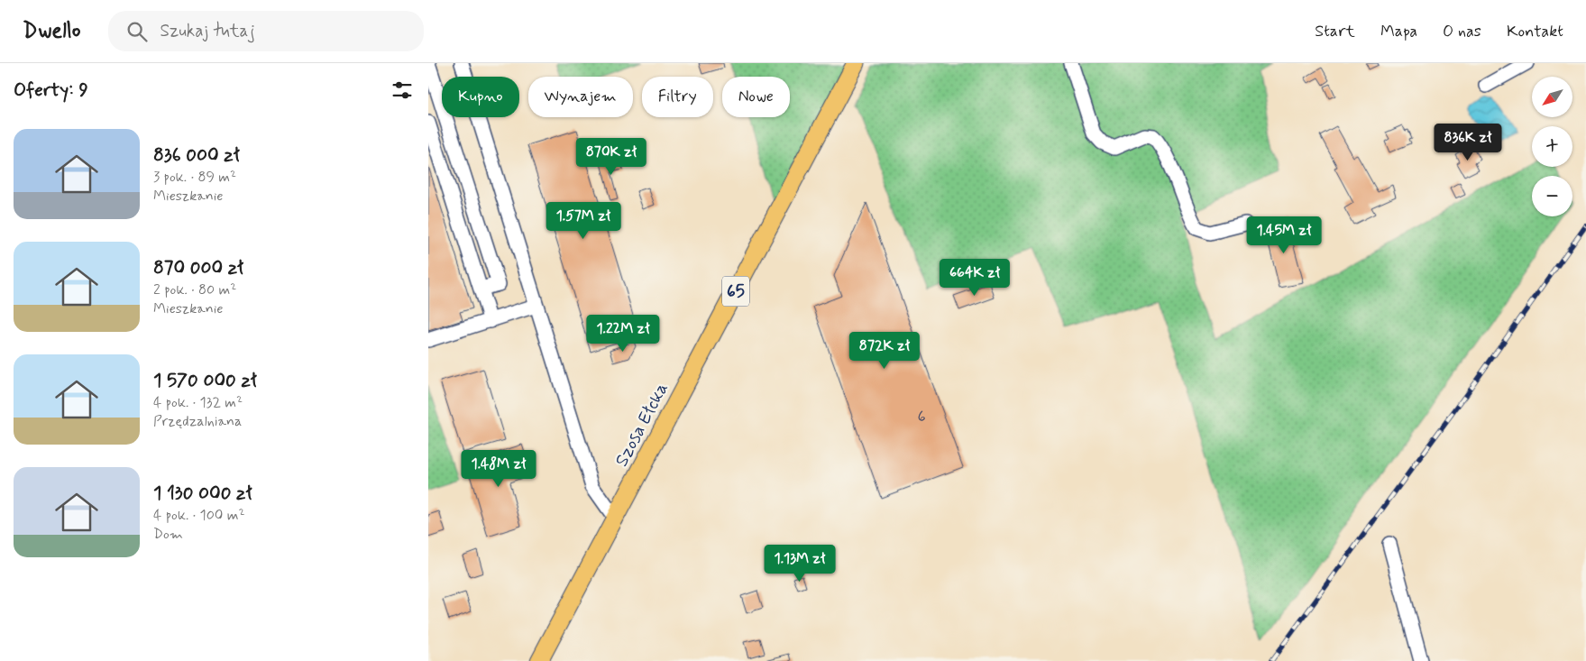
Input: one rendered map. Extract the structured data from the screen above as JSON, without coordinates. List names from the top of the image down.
{
  "streets": {
    "main road": ["65", "Szosa Ełcka"]
  },
  "house_numbers": ["6"],
  "north": "bottom left",
  "page": {
    "header": "Dwello",
    "search": "Szukaj tutaj",
    "nav": [
      "Start",
      "Mapa",
      "O nas",
      "Kontakt"
    ],
    "heading": "Oferty: 9",
    "map_buttons": ["+", "−"],
    "chip": [
      "Kupno",
      "Wynajem",
      "Filtry",
      "Nowe"
    ],
    "list": [
      {
        "name": "836 000 zł",
        "note": "3 pok. · 89 m² · Mieszkanie"
      },
      {
        "name": "870 000 zł",
        "note": "2 pok. · 80 m² · Mieszkanie"
      },
      {
        "name": "1 570 000 zł",
        "note": "4 pok. · 132 m² · Przędzalniana"
      },
      {
        "name": "1 130 000 zł",
        "note": "4 pok. · 100 m² · Dom"
      }
    ],
    "price": [
      "836K zł",
      "870K zł",
      "1.57M zł",
      "1.45M zł",
      "664K zł",
      "1.22M zł",
      "872K zł",
      "1.48M zł",
      "1.13M zł"
    ]
  }
}
